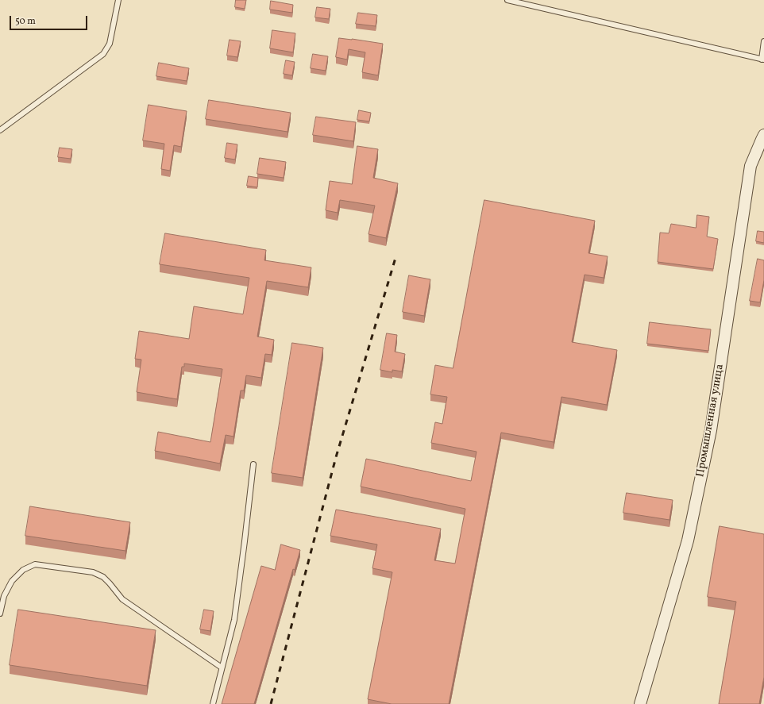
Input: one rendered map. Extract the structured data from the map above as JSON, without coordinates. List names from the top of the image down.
{
  "streets": {
    "street": ["Промышленная улица"]
  },
  "scale_bar": "50 m"
}
